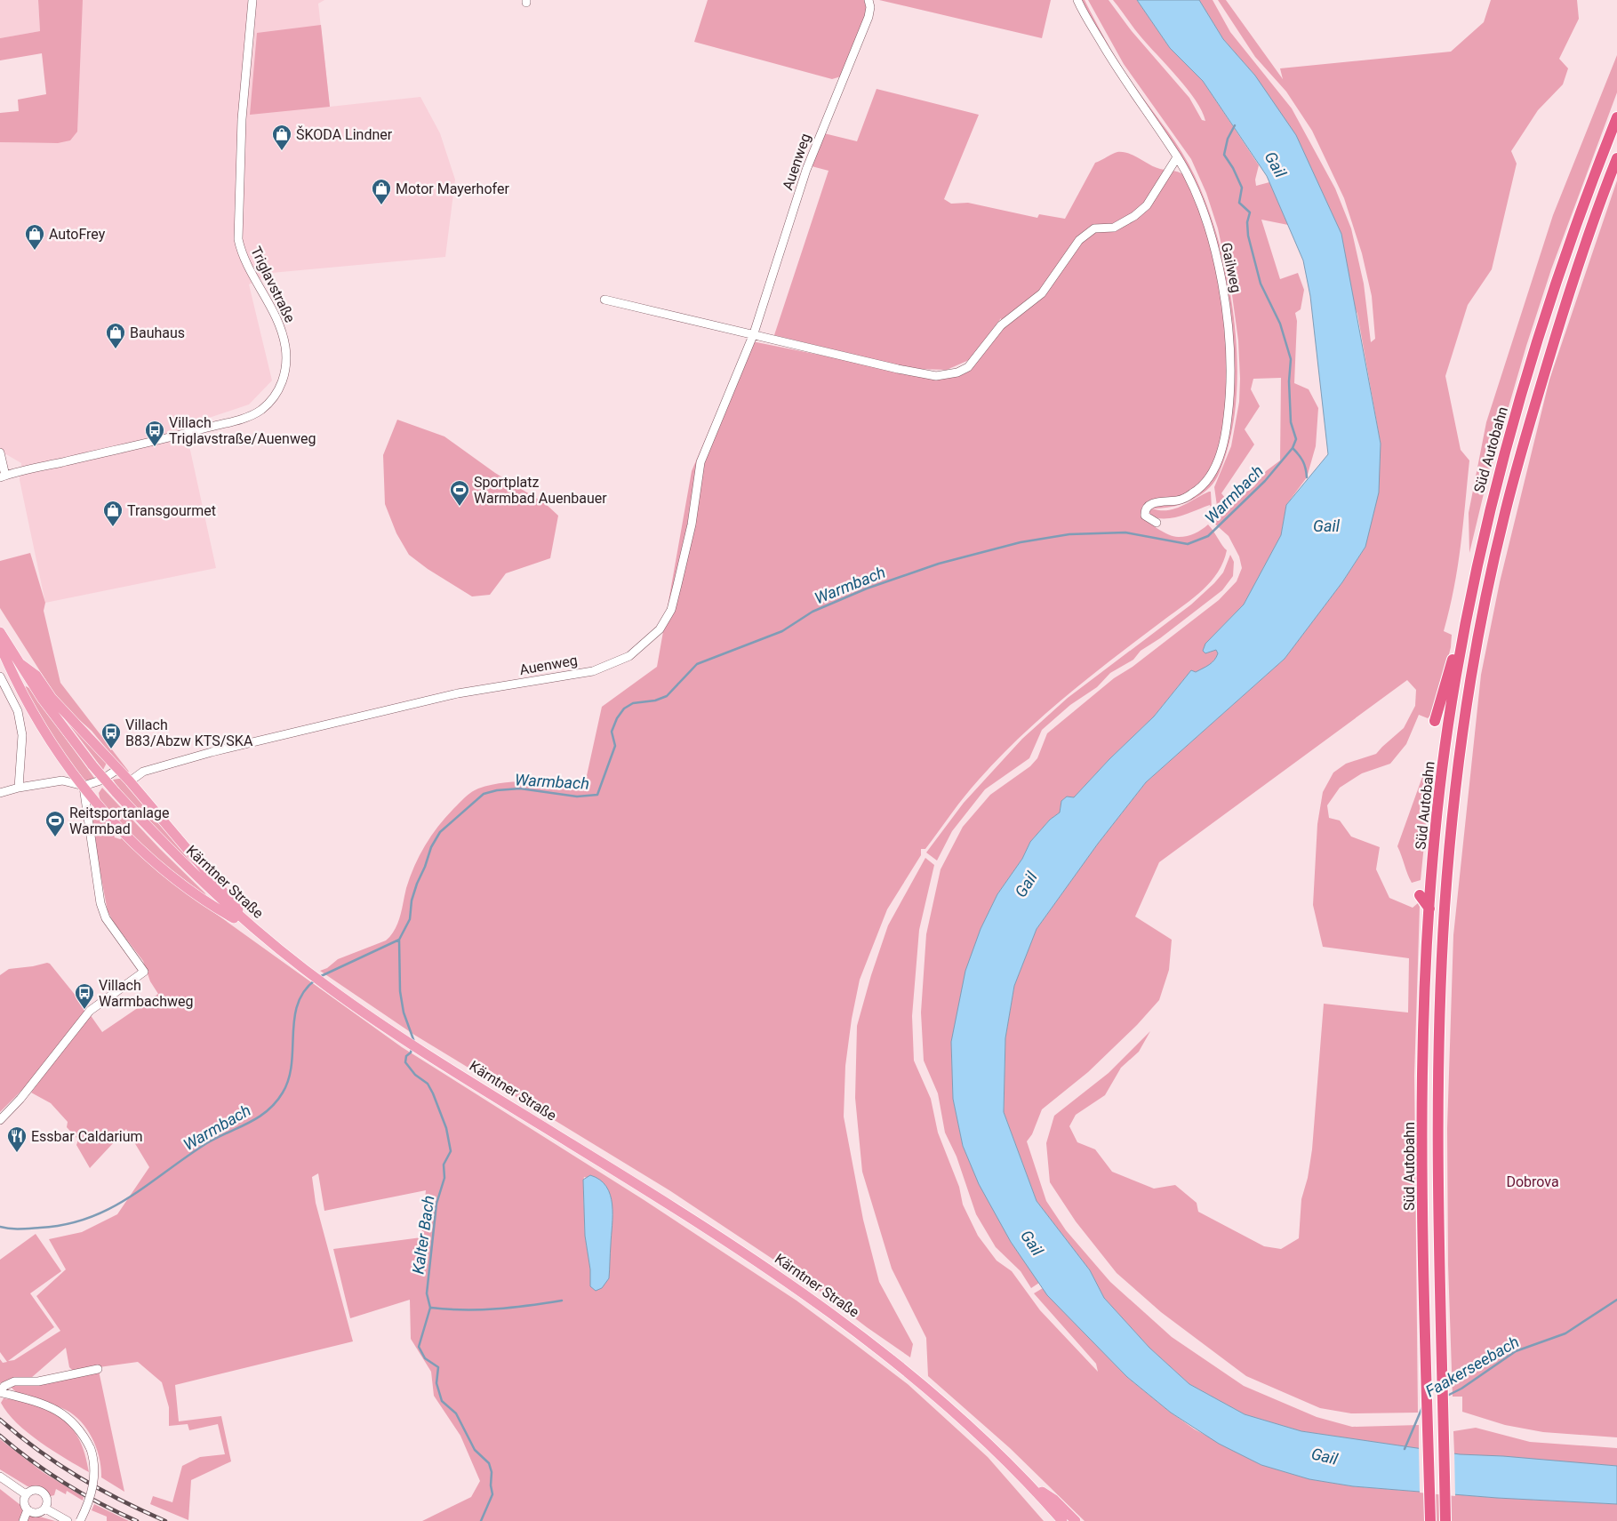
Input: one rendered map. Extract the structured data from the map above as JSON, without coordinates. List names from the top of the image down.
{
  "streets": {
    "highway": ["Süd Autobahn"],
    "main road": ["Kärntner Straße"],
    "street": ["Auenweg", "Gailweg", "Triglavstraße"]
  },
  "water": [
    "Gail",
    "Warmbach",
    "Kalter Bach",
    "Faakerseebach"
  ],
  "parks": ["Dobrova"],
  "places": {
    "shop": [
      "ŠKODA Lindner",
      "Motor Mayerhofer",
      "AutoFrey",
      "Bauhaus",
      "Transgourmet"
    ],
    "bus stop": ["Villach Triglavstraße/Auenweg", "Villach B83/Abzw KTS/SKA", "Villach Warmbachweg"],
    "sports": ["Sportplatz Warmbad Auenbauer", "Reitsportanlage Warmbad"],
    "restaurant": ["Essbar Caldarium"]
  }
}
